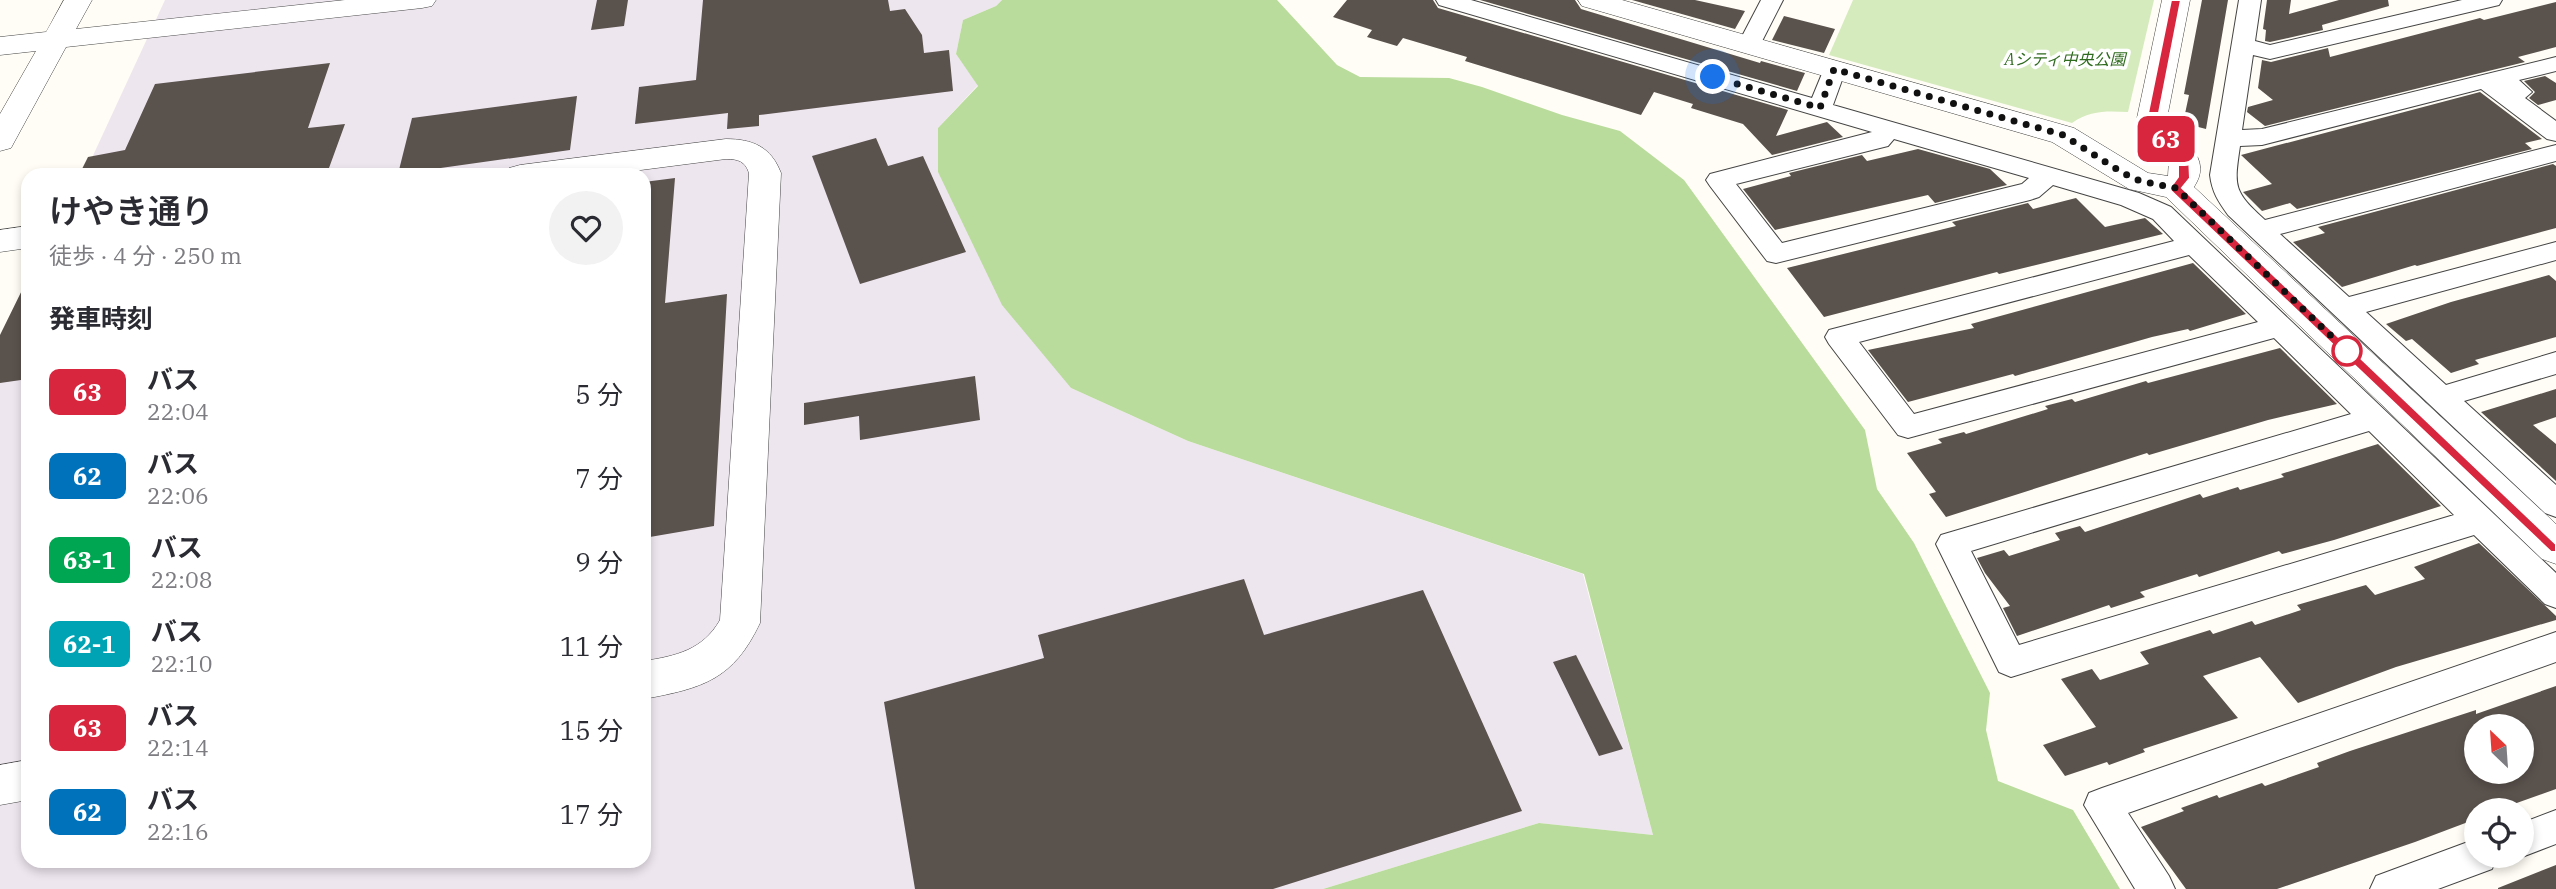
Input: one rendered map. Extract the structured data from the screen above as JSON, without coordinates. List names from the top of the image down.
{
  "parks": ["Aシティ中央公園"],
  "lines": ["bus line 63"],
  "north": "top left",
  "page": {
    "on_map": "63",
    "heading": [
      ["けやき通り", "徒歩 · 4 分 · 250 m"],
      "発車時刻"
    ],
    "list": [
      {
        "mark": "63",
        "name": "バス",
        "note": "22:04",
        "value": "5 分"
      },
      {
        "mark": "62",
        "name": "バス",
        "note": "22:06",
        "value": "7 分"
      },
      {
        "mark": "63-1",
        "name": "バス",
        "note": "22:08",
        "value": "9 分"
      },
      {
        "mark": "62-1",
        "name": "バス",
        "note": "22:10",
        "value": "11 分"
      },
      {
        "mark": "63",
        "name": "バス",
        "note": "22:14",
        "value": "15 分"
      },
      {
        "mark": "62",
        "name": "バス",
        "note": "22:16",
        "value": "17 分"
      }
    ]
  }
}
